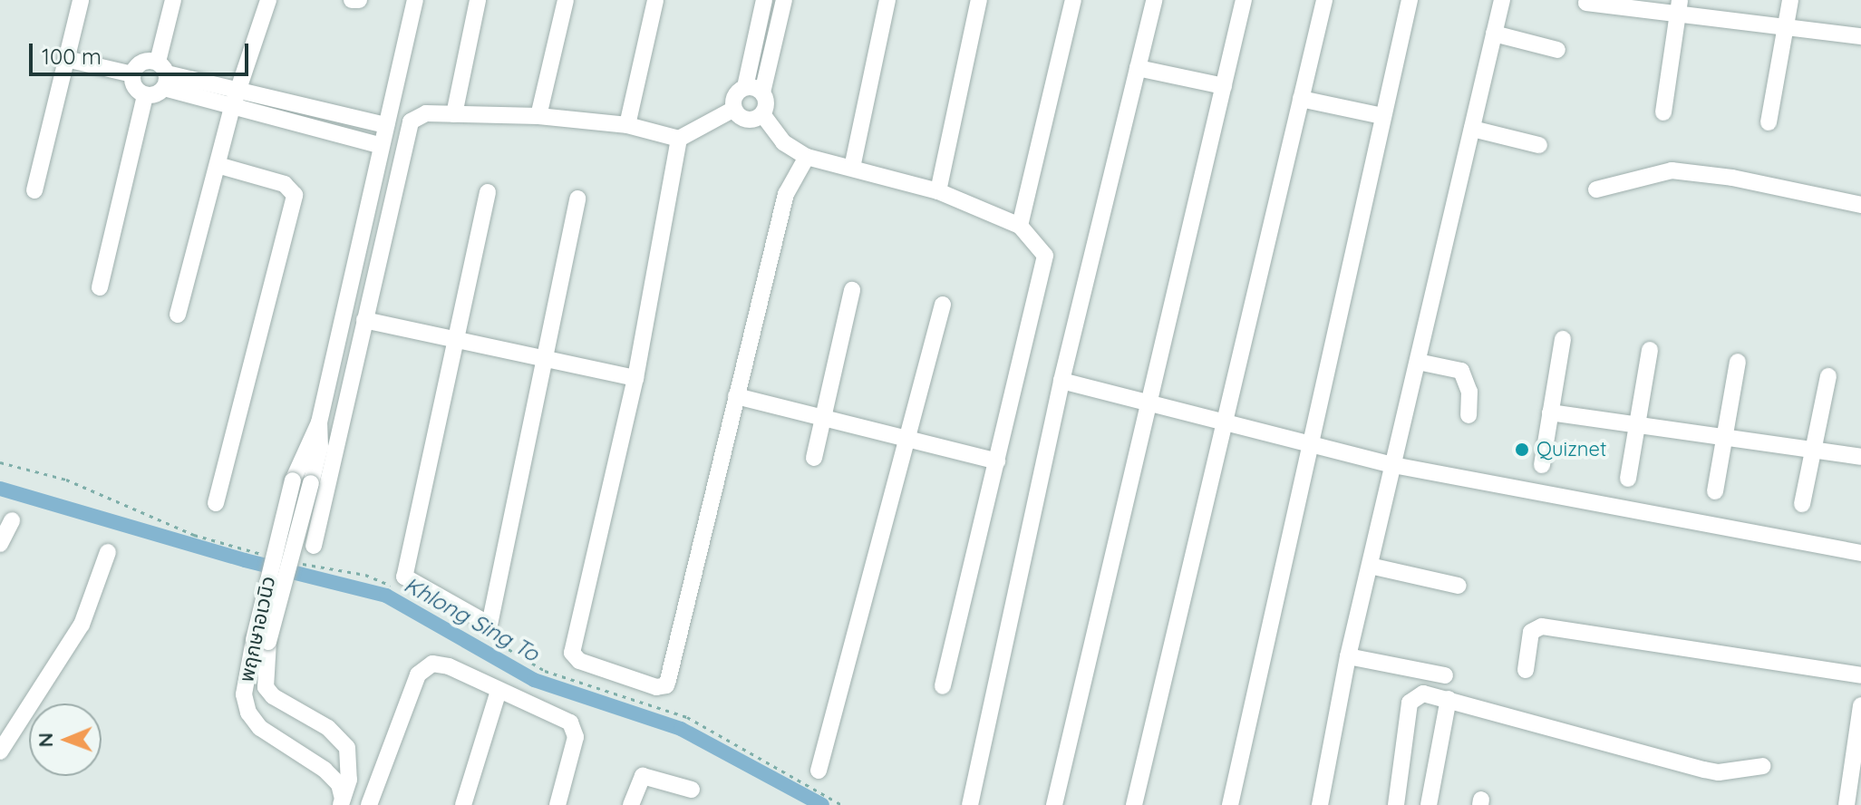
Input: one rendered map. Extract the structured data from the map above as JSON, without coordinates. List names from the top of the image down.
{
  "streets": {
    "street": ["พฤกษาอเวนิว"]
  },
  "water": ["Khlong Sing To"],
  "places": ["Quiznet"],
  "scale_bar": "100 m",
  "north": "left"
}
